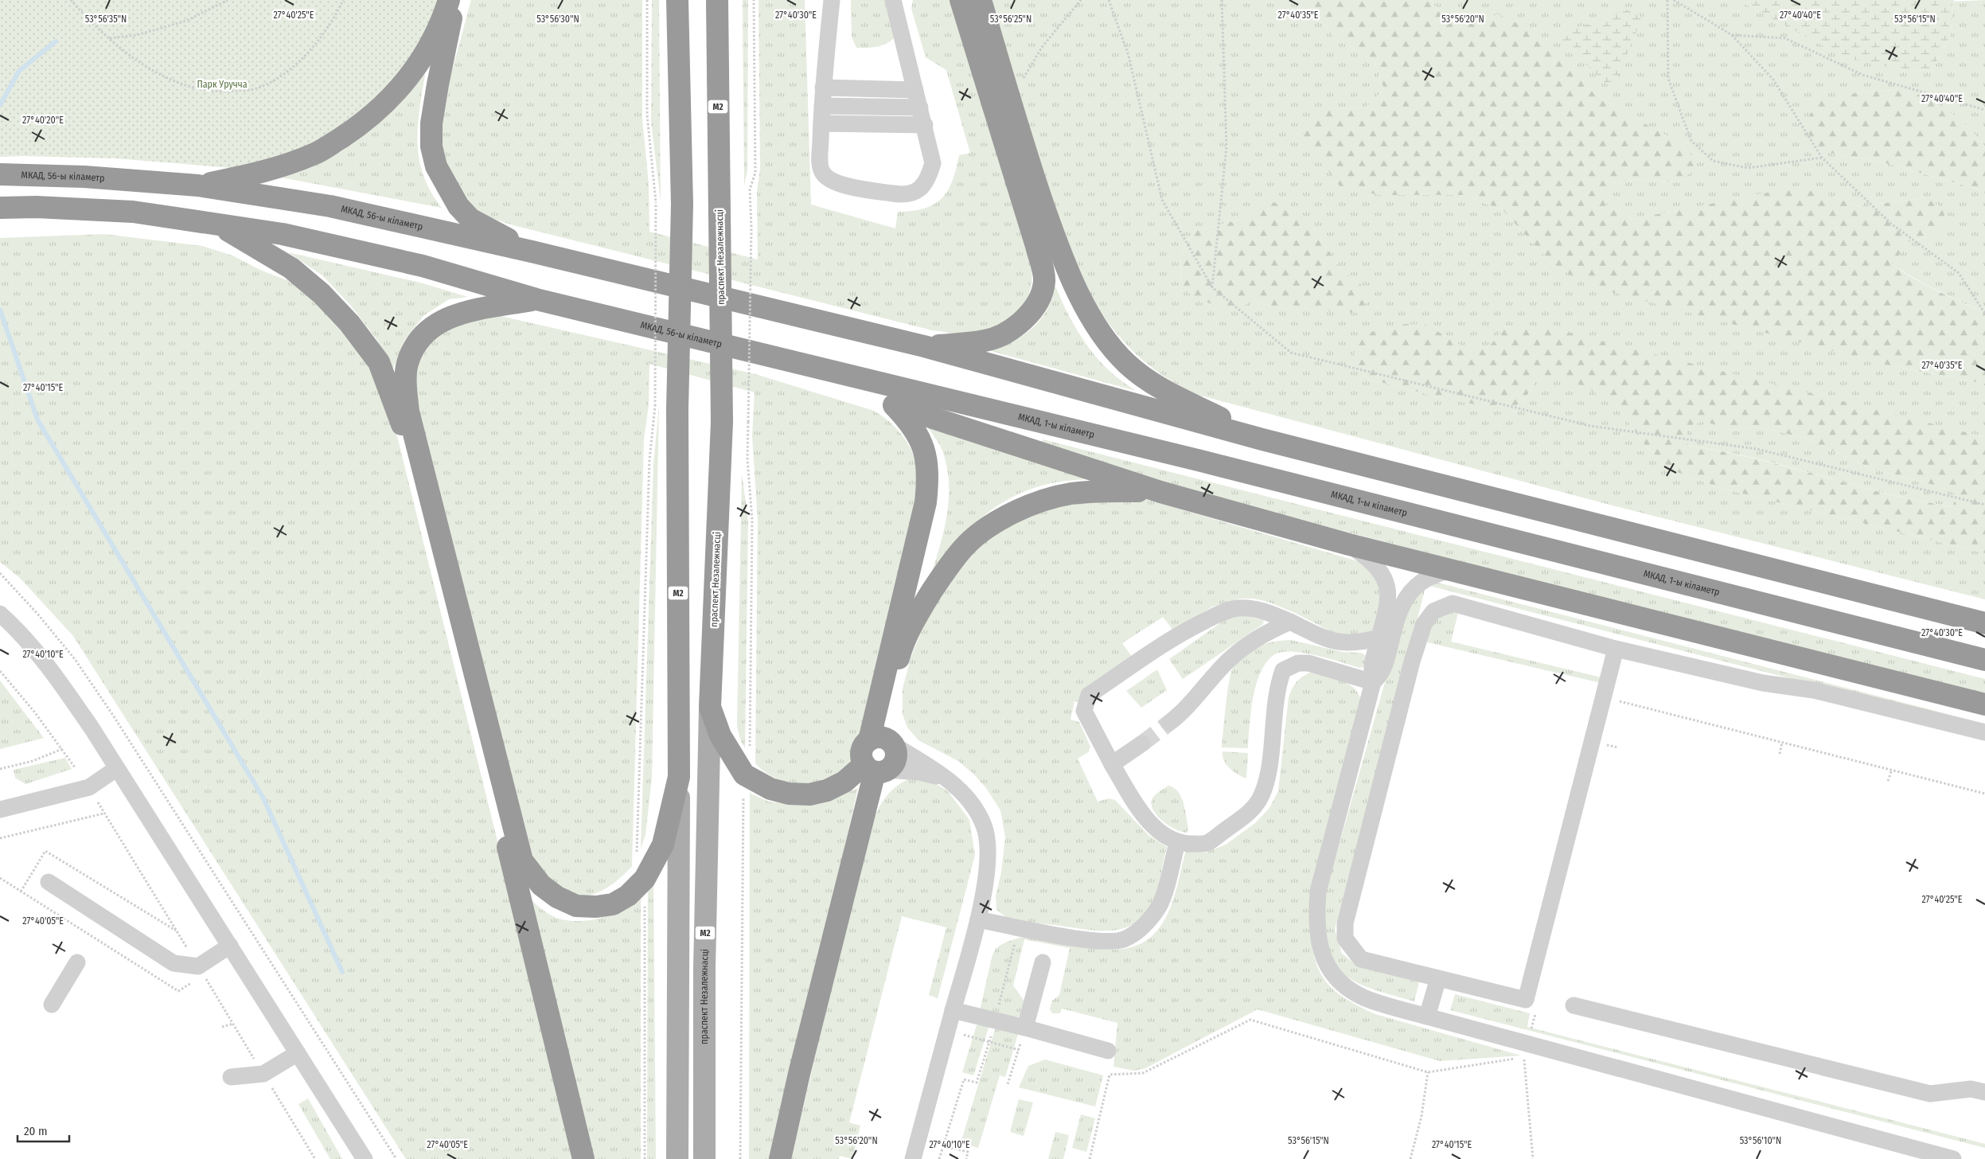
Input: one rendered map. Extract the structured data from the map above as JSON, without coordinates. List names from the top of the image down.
{
  "streets": {
    "highway": [
      "М2",
      "МКАД, 56-ы кіламетр",
      "праспект Незалежнасці",
      "МКАД, 1-ы кіламетр"
    ]
  },
  "crossings": [
    ["МКАД, 56-ы кіламетр", "МКАД, 1-ы кіламетр"]
  ],
  "parks": ["Парк Уручча"],
  "scale_bar": "20 m",
  "coordinates": [
    "27°40'40\"E",
    "27°40'25\"E",
    "27°40'30\"E",
    "27°40'35\"E",
    "53°56'15\"N",
    "53°56'35\"N",
    "53°56'30\"N",
    "53°56'25\"N",
    "53°56'20\"N",
    "27°40'20\"E",
    "27°40'15\"E",
    "27°40'10\"E",
    "27°40'05\"E",
    "53°56'10\"N"
  ]
}
